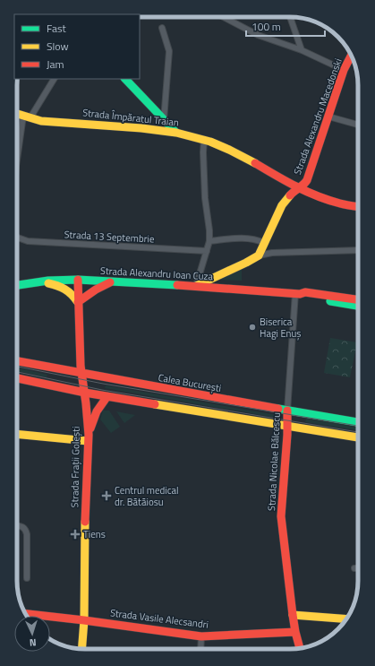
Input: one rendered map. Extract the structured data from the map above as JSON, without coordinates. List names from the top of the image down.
{
  "streets": {
    "street": [
      "Strada Alexandru Macedonski",
      "Strada Împăratul Traian",
      "Strada 13 Septembrie",
      "Strada Alexandru Ioan Cuza",
      "Calea București",
      "Strada Nicolae Bălcescu",
      "Strada Frații Golești",
      "Strada Vasile Alecsandri"
    ]
  },
  "crossings": [
    ["Strada Alexandru Macedonski", "Strada Împăratul Traian"],
    ["Strada Alexandru Ioan Cuza", "Strada Nicolae Bălcescu"],
    ["Strada Alexandru Ioan Cuza", "Strada Frații Golești"],
    ["Calea București", "Strada Nicolae Bălcescu"],
    ["Calea București", "Strada Frații Golești"],
    ["Strada Nicolae Bălcescu", "Strada Vasile Alecsandri"],
    ["Strada Frații Golești", "Strada Vasile Alecsandri"]
  ],
  "places": {
    "other": ["Biserica Hagi Enuș"],
    "health": ["Centrul medical dr. Bătăiosu", "Tiens"]
  },
  "legend": ["Fast", "Slow", "Jam"],
  "scale_bar": "100 m",
  "north": "bottom"
}
